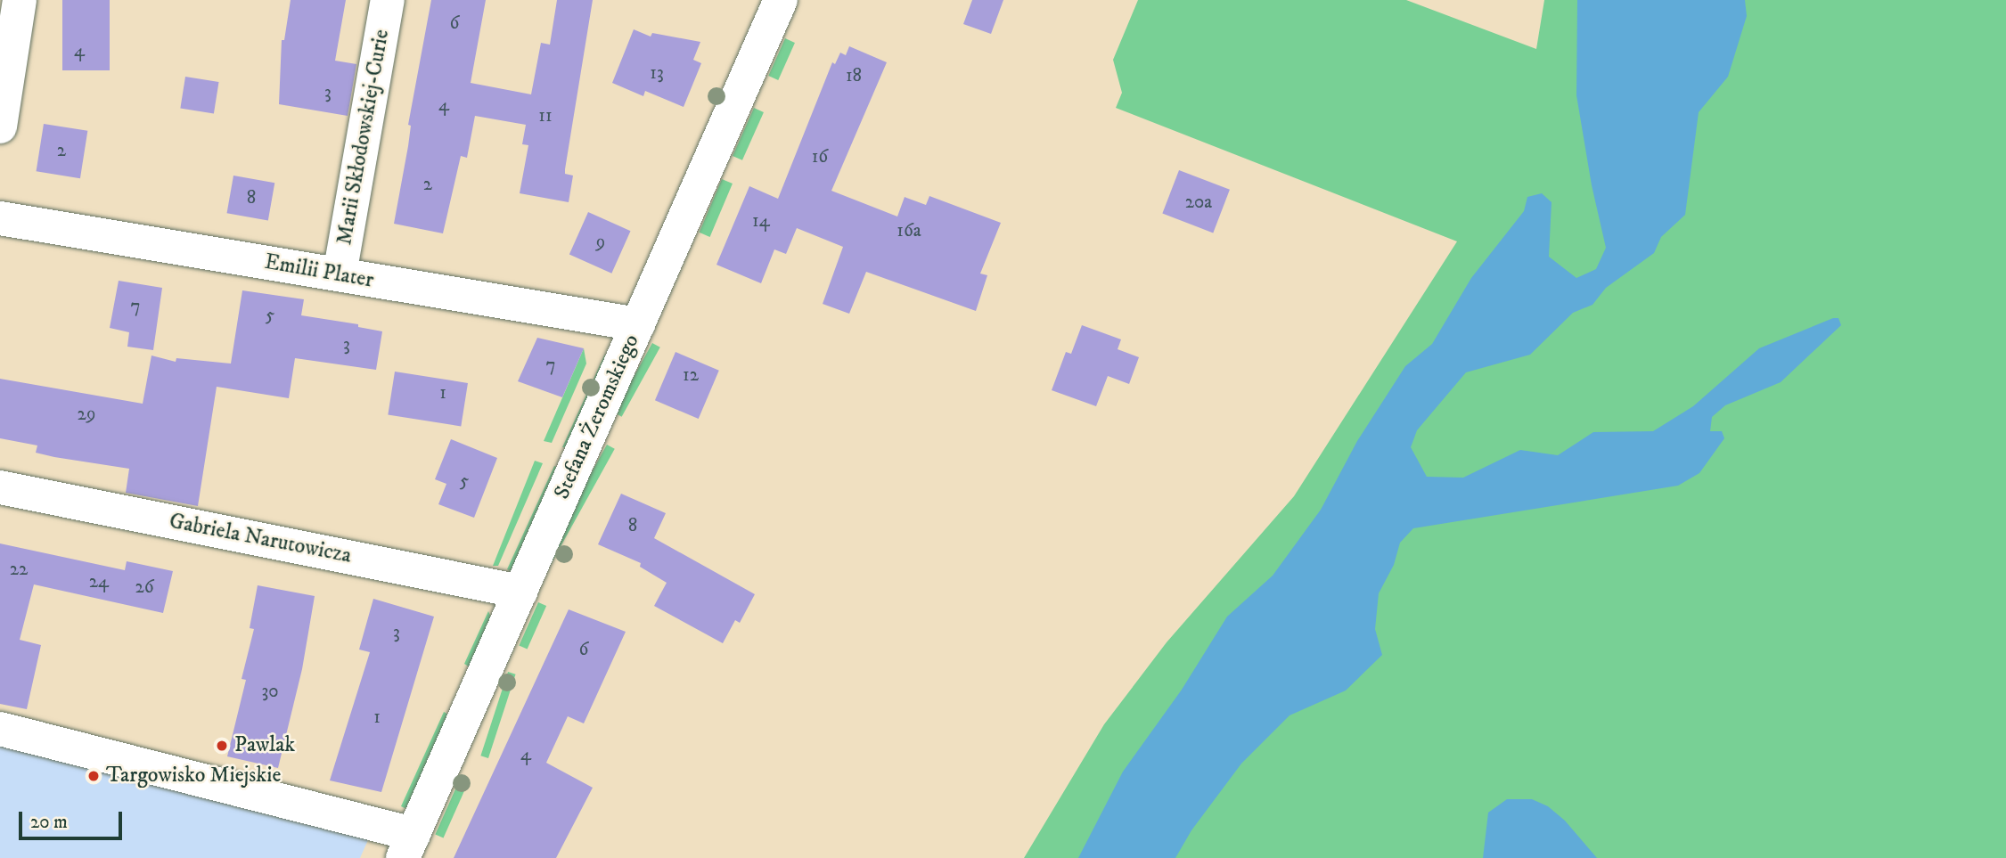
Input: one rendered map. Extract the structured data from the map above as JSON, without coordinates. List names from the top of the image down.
{
  "streets": {
    "street": [
      "Marii Skłodowskiej-Curie",
      "Emilii Plater",
      "Stefana Żeromskiego",
      "Gabriela Narutowicza"
    ]
  },
  "crossings": [
    ["Marii Skłodowskiej-Curie", "Emilii Plater"],
    ["Emilii Plater", "Stefana Żeromskiego"],
    ["Stefana Żeromskiego", "Gabriela Narutowicza"]
  ],
  "places": ["Pawlak", "Targowisko Miejskie"],
  "house_numbers": [
    "6",
    "4",
    "13",
    "18",
    "3",
    "4",
    "11",
    "2",
    "16",
    "2",
    "8",
    "20a",
    "14",
    "16a",
    "9",
    "7",
    "5",
    "3",
    "7",
    "12",
    "1",
    "29",
    "5",
    "8",
    "22",
    "24",
    "26",
    "3",
    "6",
    "30",
    "1",
    "4"
  ],
  "scale_bar": "20 m"
}
